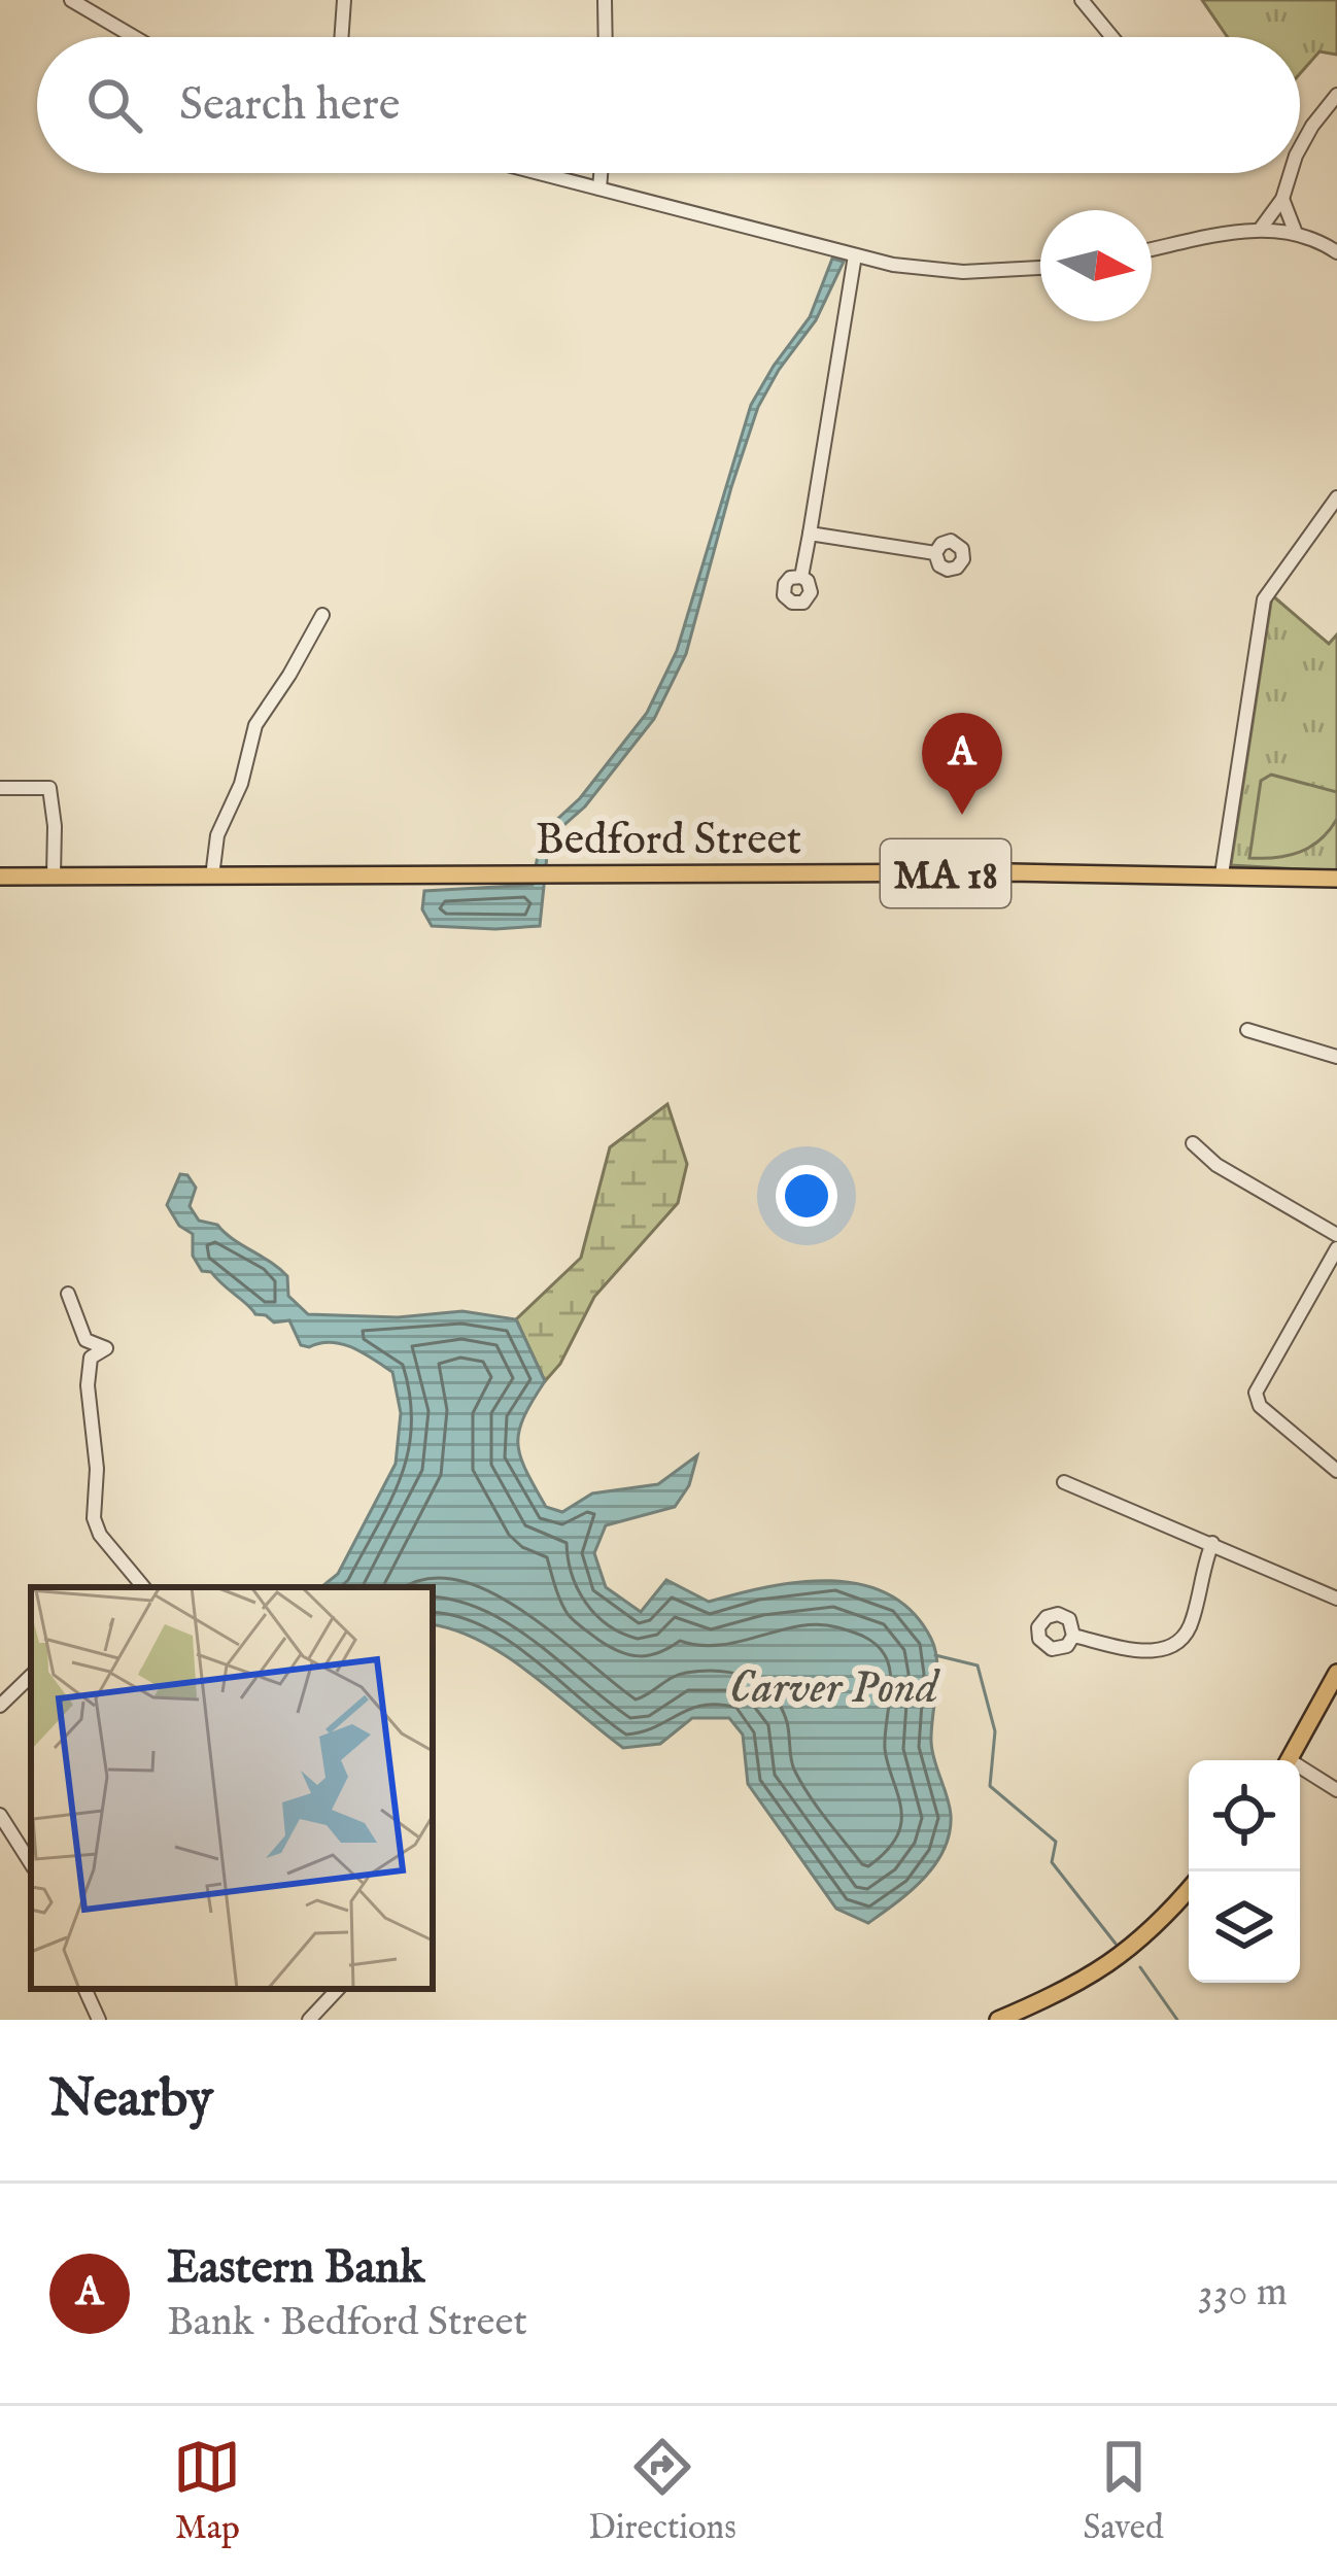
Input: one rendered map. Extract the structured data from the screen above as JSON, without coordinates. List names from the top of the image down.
{
  "streets": {
    "main road": ["Bedford Street", "MA 18"]
  },
  "water": ["Carver Pond"],
  "north": "right",
  "page": {
    "search": "Search here",
    "pins": "A",
    "heading": "Nearby",
    "list": [
      {
        "mark": "A",
        "name": "Eastern Bank",
        "note": "Bank · Bedford Street",
        "value": "330 m"
      }
    ],
    "nav": ["Map", "Directions", "Saved"]
  }
}
